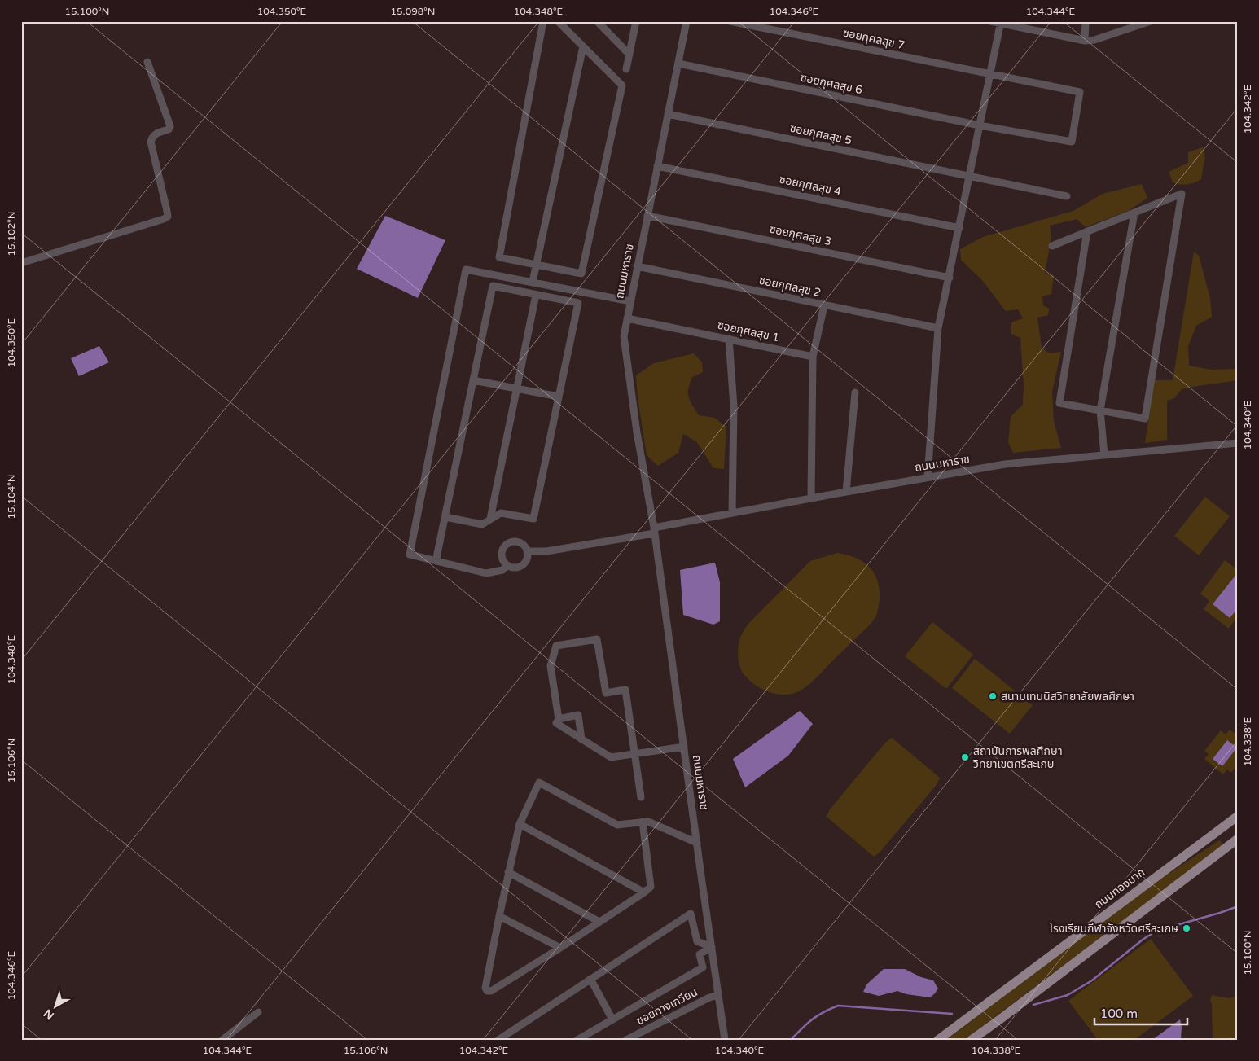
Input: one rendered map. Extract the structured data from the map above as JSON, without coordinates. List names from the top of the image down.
{
  "streets": {
    "main road": ["ถนนทองมาก"],
    "street": [
      "ซอยกุศลสุข 7",
      "ซอยกุศลสุข 6",
      "ซอยกุศลสุข 5",
      "ซอยกุศลสุข 4",
      "ซอยกุศลสุข 3",
      "ถนนมหาราช",
      "ซอยกุศลสุข 2",
      "ซอยกุศลสุข 1",
      "ซอยทางเกวียน"
    ]
  },
  "crossings": [
    ["ซอยกุศลสุข 7", "ซอยกุศลสุข 6"],
    ["ซอยกุศลสุข 6", "ถนนมหาราช"],
    ["ซอยกุศลสุข 5", "ถนนมหาราช"],
    ["ซอยกุศลสุข 4", "ถนนมหาราช"],
    ["ซอยกุศลสุข 3", "ถนนมหาราช"],
    ["ถนนมหาราช", "ซอยกุศลสุข 2"],
    ["ถนนมหาราช", "ซอยกุศลสุข 1"],
    ["ถนนมหาราช", "ซอยทางเกวียน"]
  ],
  "places": ["สนามเทนนิสวิทยาลัยพลศึกษา", "สถาบันการพลศึกษา วิทยาเขตศรีสะเกษ", "โรงเรียนกีฬาจังหวัดศรีสะเกษ"],
  "scale_bar": "100 m",
  "north": "bottom left",
  "coordinates": [
    "15.100°N",
    "104.350°E",
    "15.098°N",
    "104.348°E",
    "104.346°E",
    "104.344°E",
    "104.342°E",
    "15.102°N",
    "104.340°E",
    "15.104°N",
    "104.338°E",
    "15.106°N"
  ]
}
